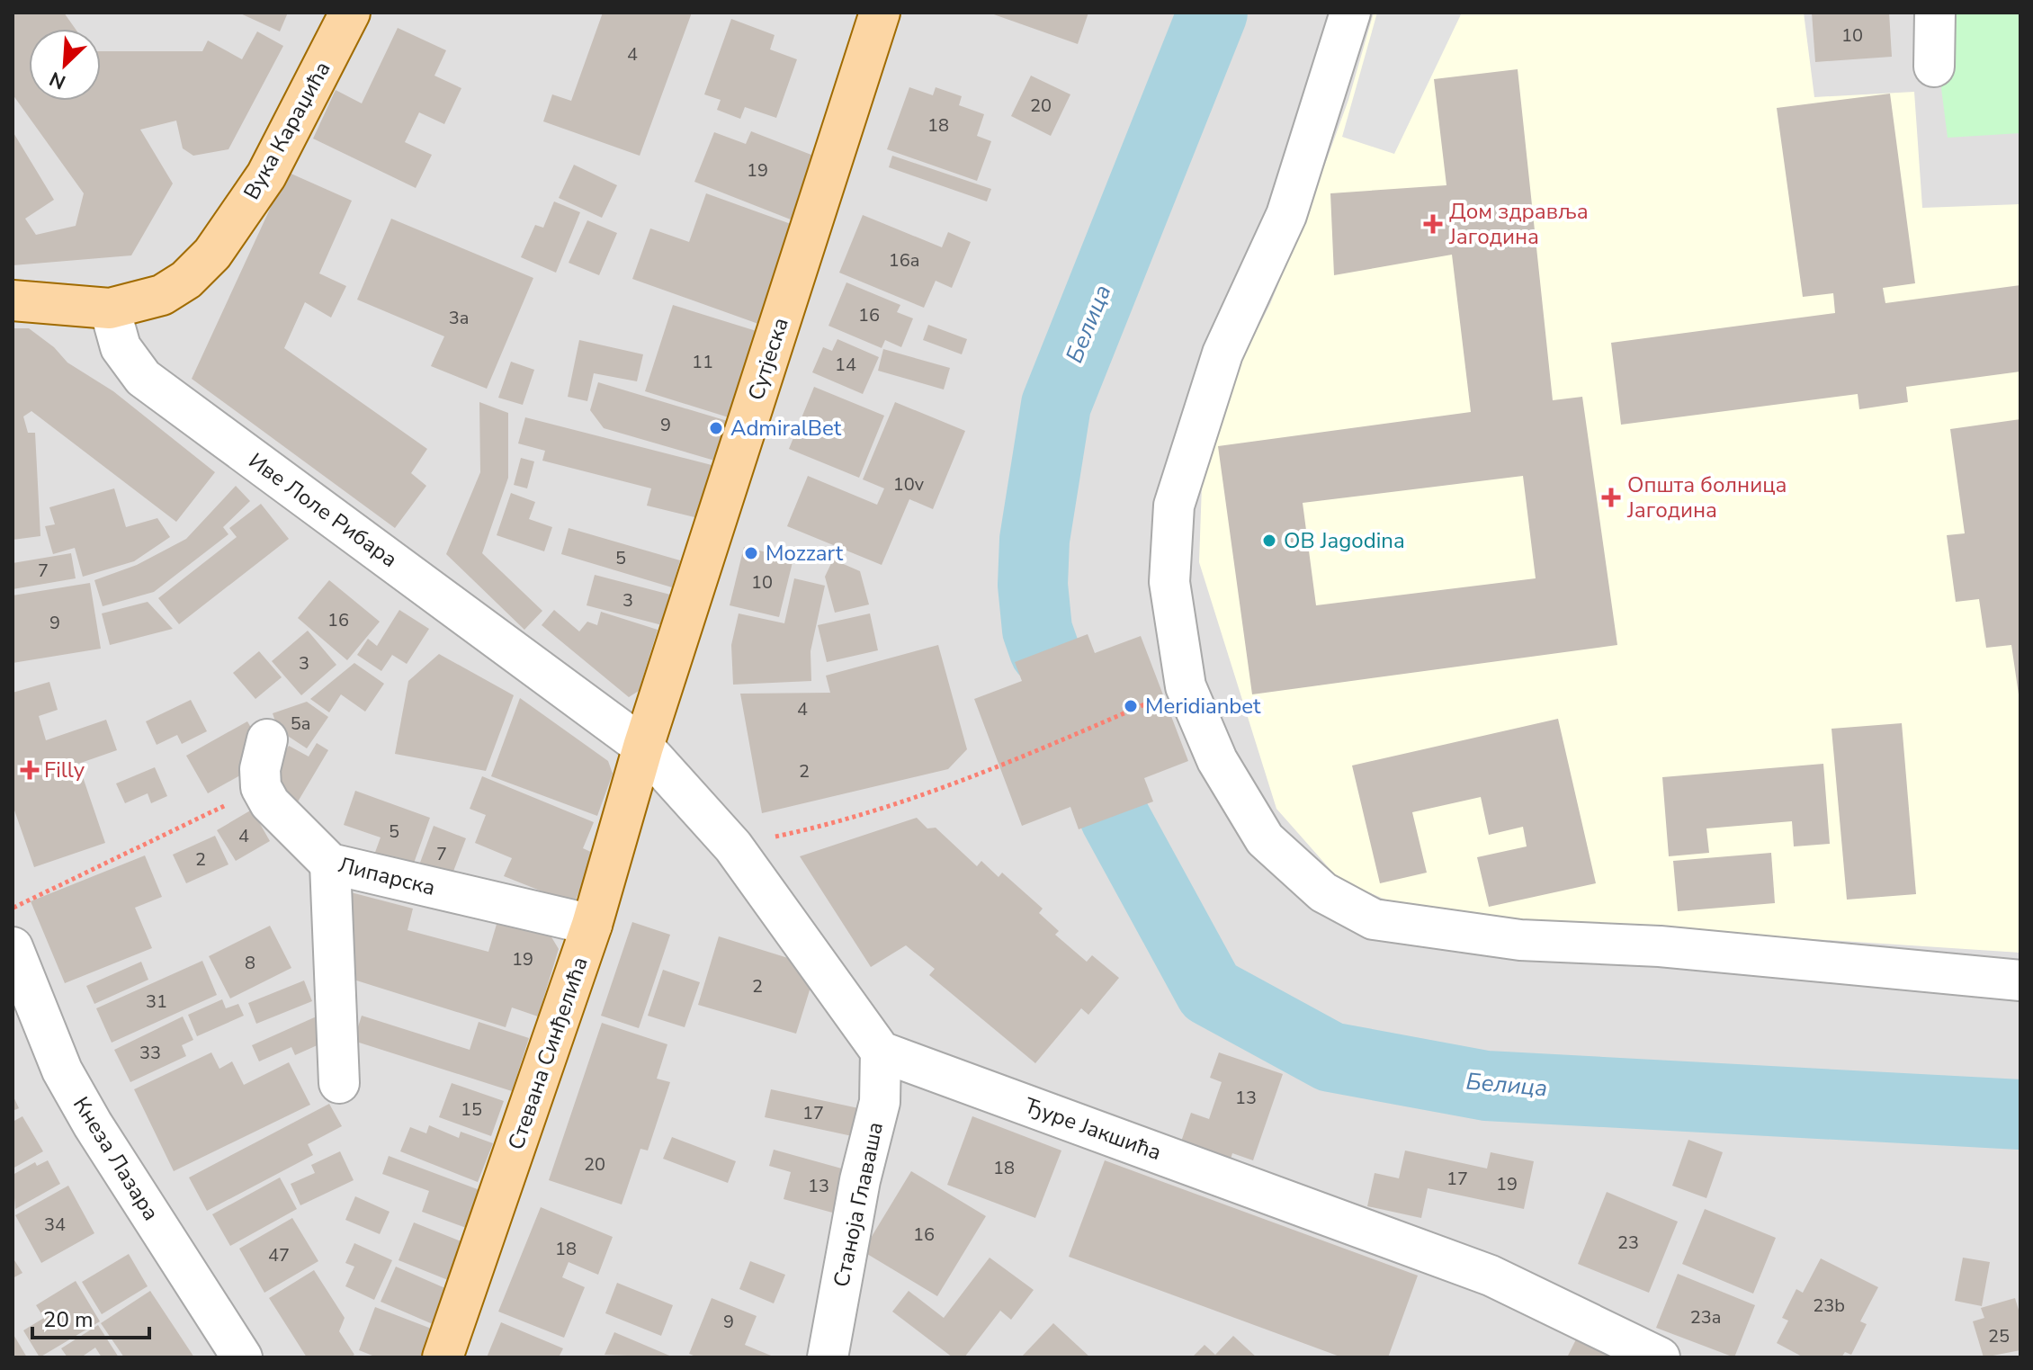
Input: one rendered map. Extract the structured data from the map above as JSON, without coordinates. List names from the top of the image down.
{
  "streets": {
    "main road": ["Вука Караџића", "Сутјеска", "Стевана Синђелића"],
    "street": [
      "Иве Лоле Рибара",
      "Липарска",
      "Ђуре Јакшића",
      "Кнеза Лазара",
      "Станоја Главаша"
    ]
  },
  "crossings": [
    ["Вука Караџића", "Иве Лоле Рибара"],
    ["Сутјеска", "Иве Лоле Рибара"],
    ["Сутјеска", "Стевана Синђелића"],
    ["Иве Лоле Рибара", "Стевана Синђелића"],
    ["Липарска", "Стевана Синђелића"],
    ["Ђуре Јакшића", "Станоја Главаша"]
  ],
  "water": ["Белица"],
  "places": {
    "health": ["Дом здравља Јагодина", "Општа болница Јагодина", "Filly"],
    "other": [
      "AdmiralBet",
      "OB Jagodina",
      "Mozzart",
      "Meridianbet"
    ]
  },
  "house_numbers": [
    "10",
    "4",
    "20",
    "18",
    "19",
    "16a",
    "16",
    "3a",
    "11",
    "14",
    "9",
    "10v",
    "5",
    "7",
    "10",
    "3",
    "16",
    "9",
    "3",
    "4",
    "5a",
    "2",
    "5",
    "4",
    "7",
    "2",
    "19",
    "8",
    "2",
    "31",
    "33",
    "13",
    "15",
    "17",
    "20",
    "18",
    "17",
    "19",
    "13",
    "34",
    "16",
    "23",
    "18",
    "47",
    "23b",
    "23a",
    "9",
    "25"
  ],
  "scale_bar": "20 m",
  "north": "bottom left"
}
